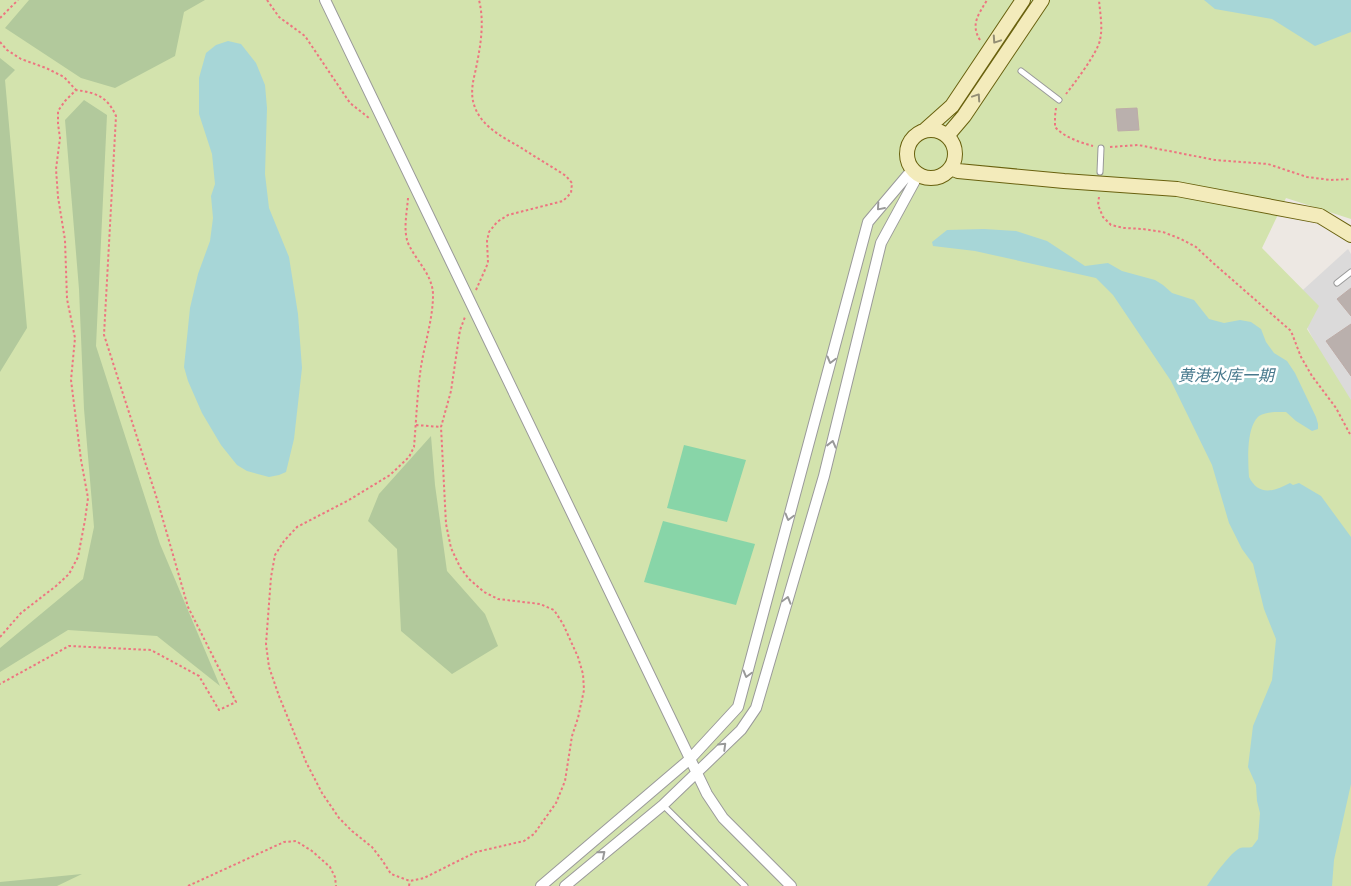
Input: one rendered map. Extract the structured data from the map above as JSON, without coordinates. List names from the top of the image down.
{
  "water": ["黄港水库一期"]
}
